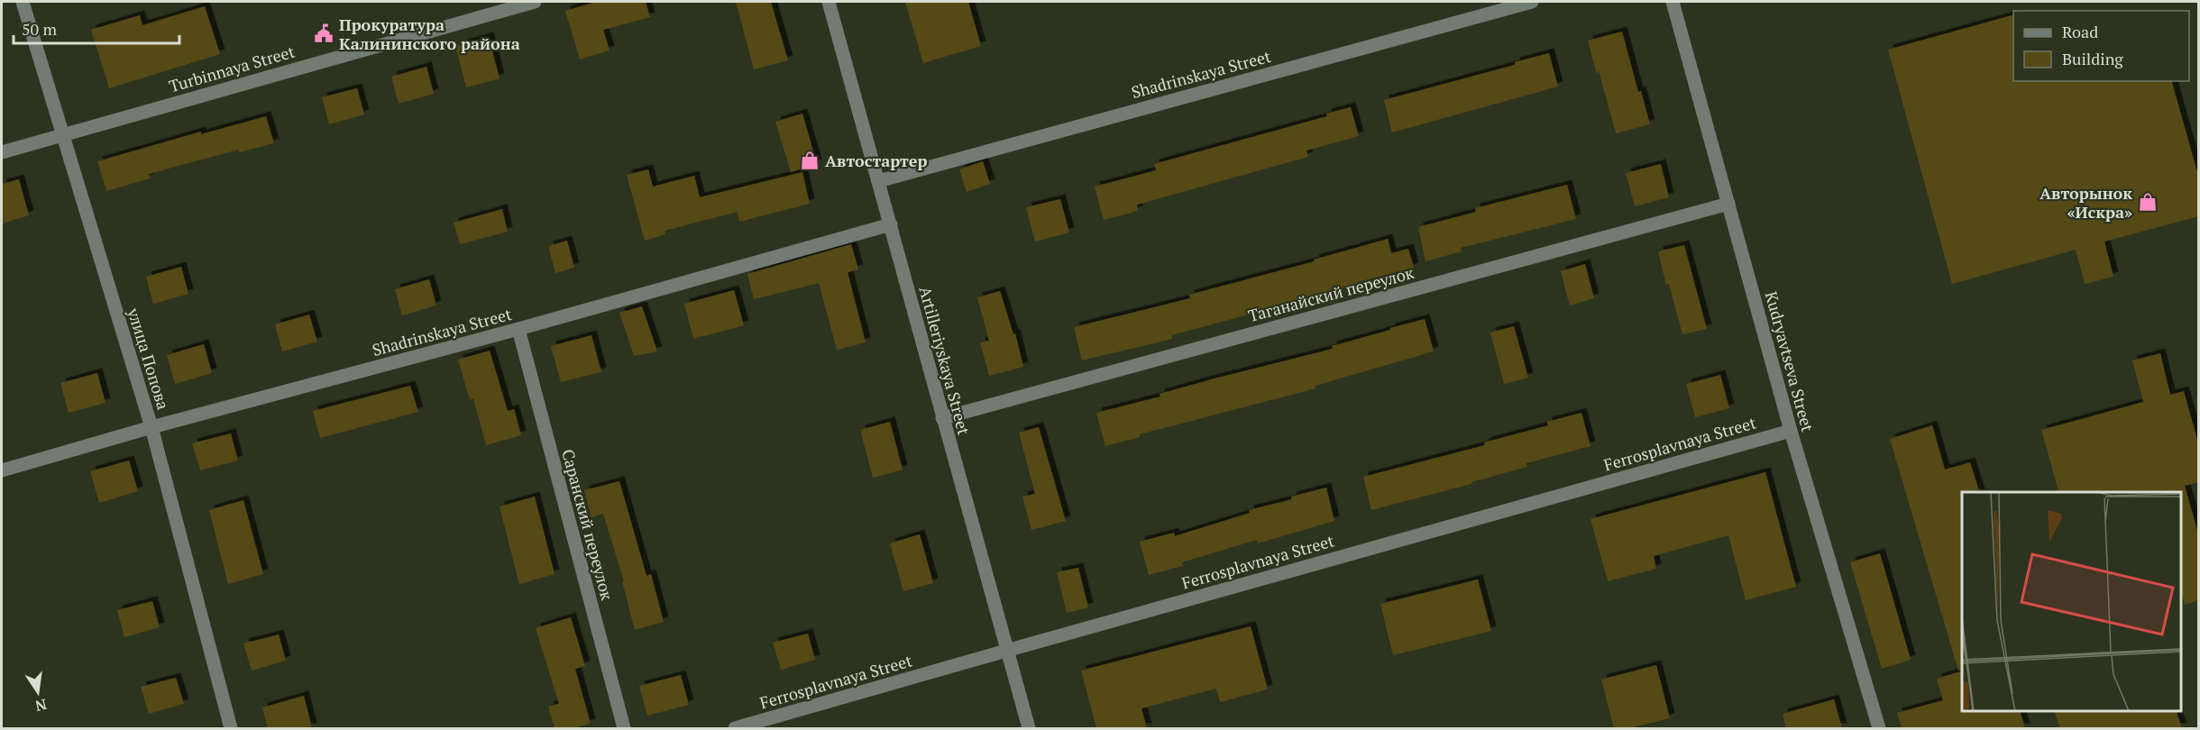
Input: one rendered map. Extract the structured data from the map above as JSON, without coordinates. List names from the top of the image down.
{
  "streets": {
    "street": [
      "Turbinnaya Street",
      "Shadrinskaya Street",
      "Таганайский переулок",
      "улица Попова",
      "Artilleriyskaya Street",
      "Kudryavtseva Street",
      "Ferrosplavnaya Street",
      "Саранский переулок"
    ]
  },
  "crossings": [
    ["Turbinnaya Street", "улица Попова"],
    ["Shadrinskaya Street", "улица Попова"],
    ["Shadrinskaya Street", "Artilleriyskaya Street"],
    ["Shadrinskaya Street", "Саранский переулок"],
    ["Таганайский переулок", "Artilleriyskaya Street"],
    ["Таганайский переулок", "Kudryavtseva Street"],
    ["Artilleriyskaya Street", "Ferrosplavnaya Street"],
    ["Kudryavtseva Street", "Ferrosplavnaya Street"]
  ],
  "places": {
    "public building": ["Прокуратура Калининского района"],
    "shop": ["Автостартер", "Авторынок «Искра»"]
  },
  "legend": ["Road", "Building"],
  "scale_bar": "50 m",
  "north": "bottom"
}
